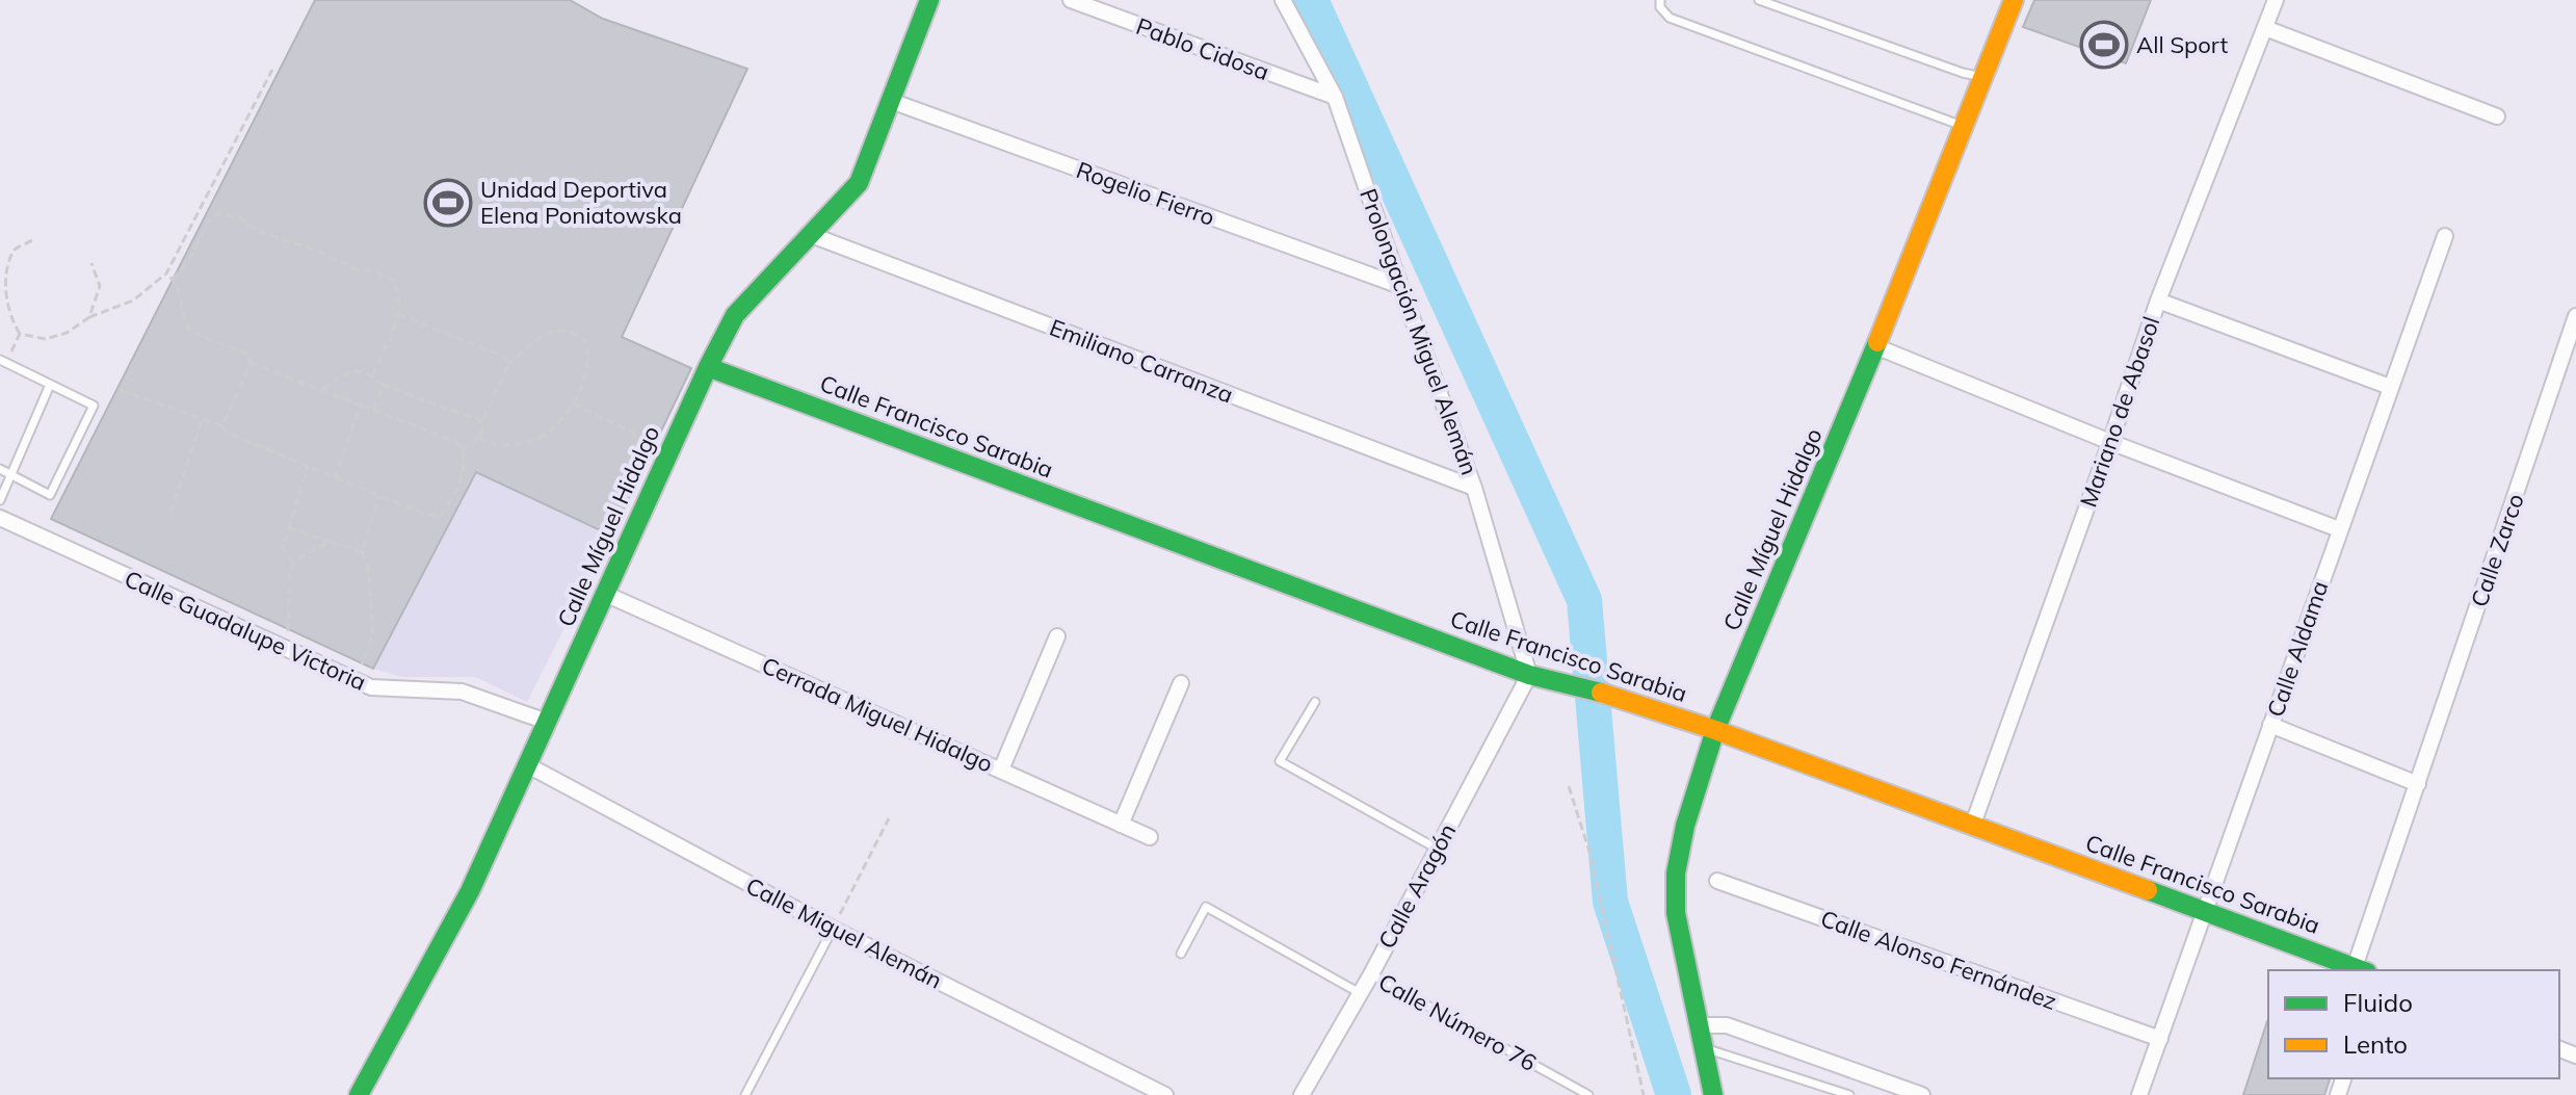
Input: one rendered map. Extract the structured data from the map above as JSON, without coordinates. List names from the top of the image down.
{
  "streets": {
    "street": [
      "Pablo Cidosa",
      "Rogelio Fierro",
      "Prolongación Miguel Alemán",
      "Emiliano Carranza",
      "Mariano de Abasol",
      "Calle Francisco Sarabia",
      "Calle Míguel Hidalgo",
      "Calle Zarco",
      "Calle Guadalupe Victoria",
      "Calle Aldama",
      "Cerrada Miguel Hidalgo",
      "Calle Aragón",
      "Calle Miguel Alemán",
      "Calle Alonso Fernández"
    ],
    "lane": ["Calle Número 76"]
  },
  "crossings": [
    ["Pablo Cidosa", "Prolongación Miguel Alemán"],
    ["Rogelio Fierro", "Prolongación Miguel Alemán"],
    ["Rogelio Fierro", "Calle Míguel Hidalgo"],
    ["Prolongación Miguel Alemán", "Emiliano Carranza"],
    ["Prolongación Miguel Alemán", "Calle Francisco Sarabia"],
    ["Prolongación Miguel Alemán", "Calle Aragón"],
    ["Emiliano Carranza", "Calle Míguel Hidalgo"],
    ["Mariano de Abasol", "Calle Francisco Sarabia"],
    ["Calle Francisco Sarabia", "Calle Míguel Hidalgo"],
    ["Calle Francisco Sarabia", "Calle Zarco"],
    ["Calle Francisco Sarabia", "Calle Aldama"],
    ["Calle Francisco Sarabia", "Calle Aragón"],
    ["Calle Míguel Hidalgo", "Calle Guadalupe Victoria"],
    ["Calle Míguel Hidalgo", "Cerrada Miguel Hidalgo"],
    ["Calle Míguel Hidalgo", "Calle Miguel Alemán"],
    ["Calle Aldama", "Calle Alonso Fernández"],
    ["Calle Aragón", "Calle Número 76"]
  ],
  "places": {
    "sports": ["All Sport", "Unidad Deportiva Elena Poniatowska"]
  },
  "legend": ["Fluido", "Lento"]
}
